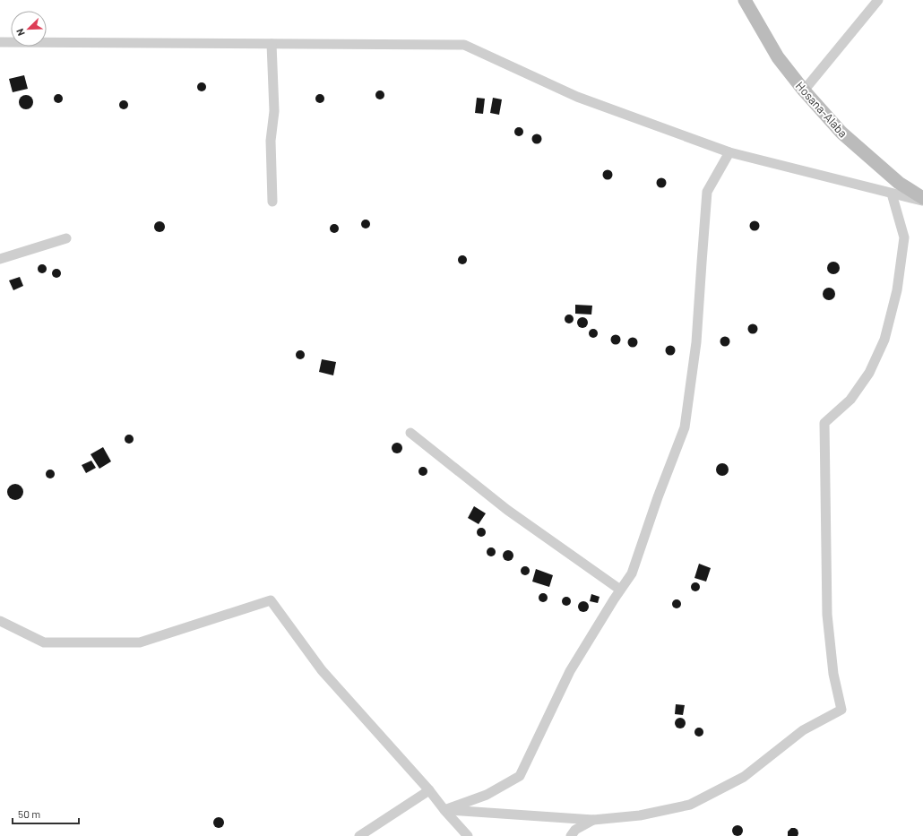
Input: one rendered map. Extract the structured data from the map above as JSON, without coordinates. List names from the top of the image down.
{
  "streets": {
    "main road": ["Hosana-Alaba"]
  },
  "scale_bar": "50 m",
  "north": "bottom left"
}
